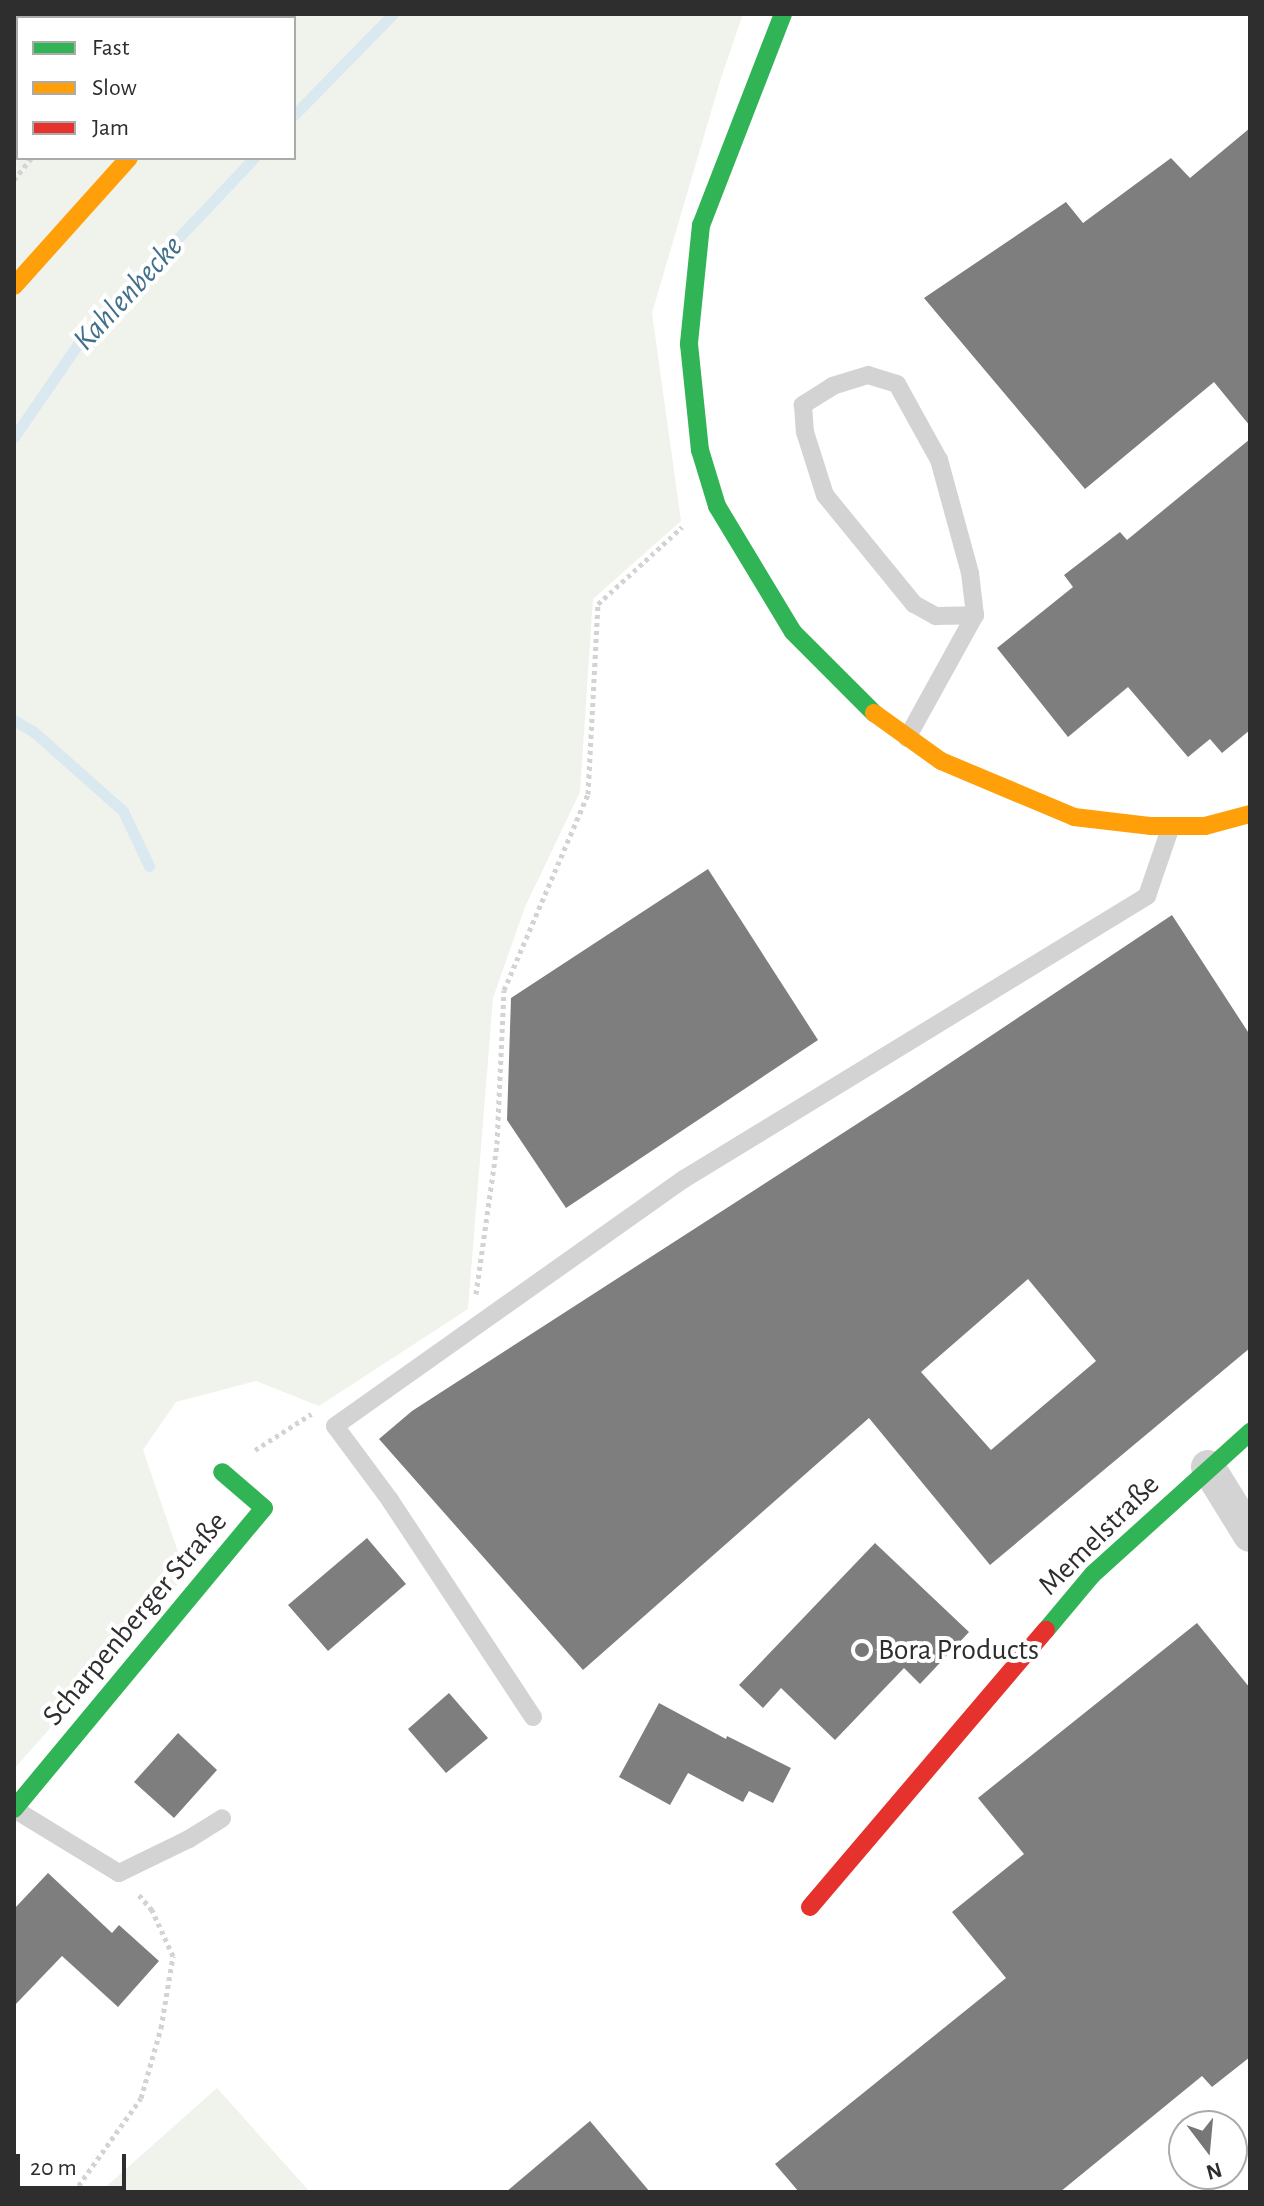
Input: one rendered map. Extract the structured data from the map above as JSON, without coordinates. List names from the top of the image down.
{
  "streets": {
    "street": ["Memelstraße", "Scharpenberger Straße"]
  },
  "water": ["Kahlenbecke"],
  "places": ["Bora Products"],
  "legend": ["Fast", "Slow", "Jam"],
  "scale_bar": "20 m",
  "north": "bottom"
}
